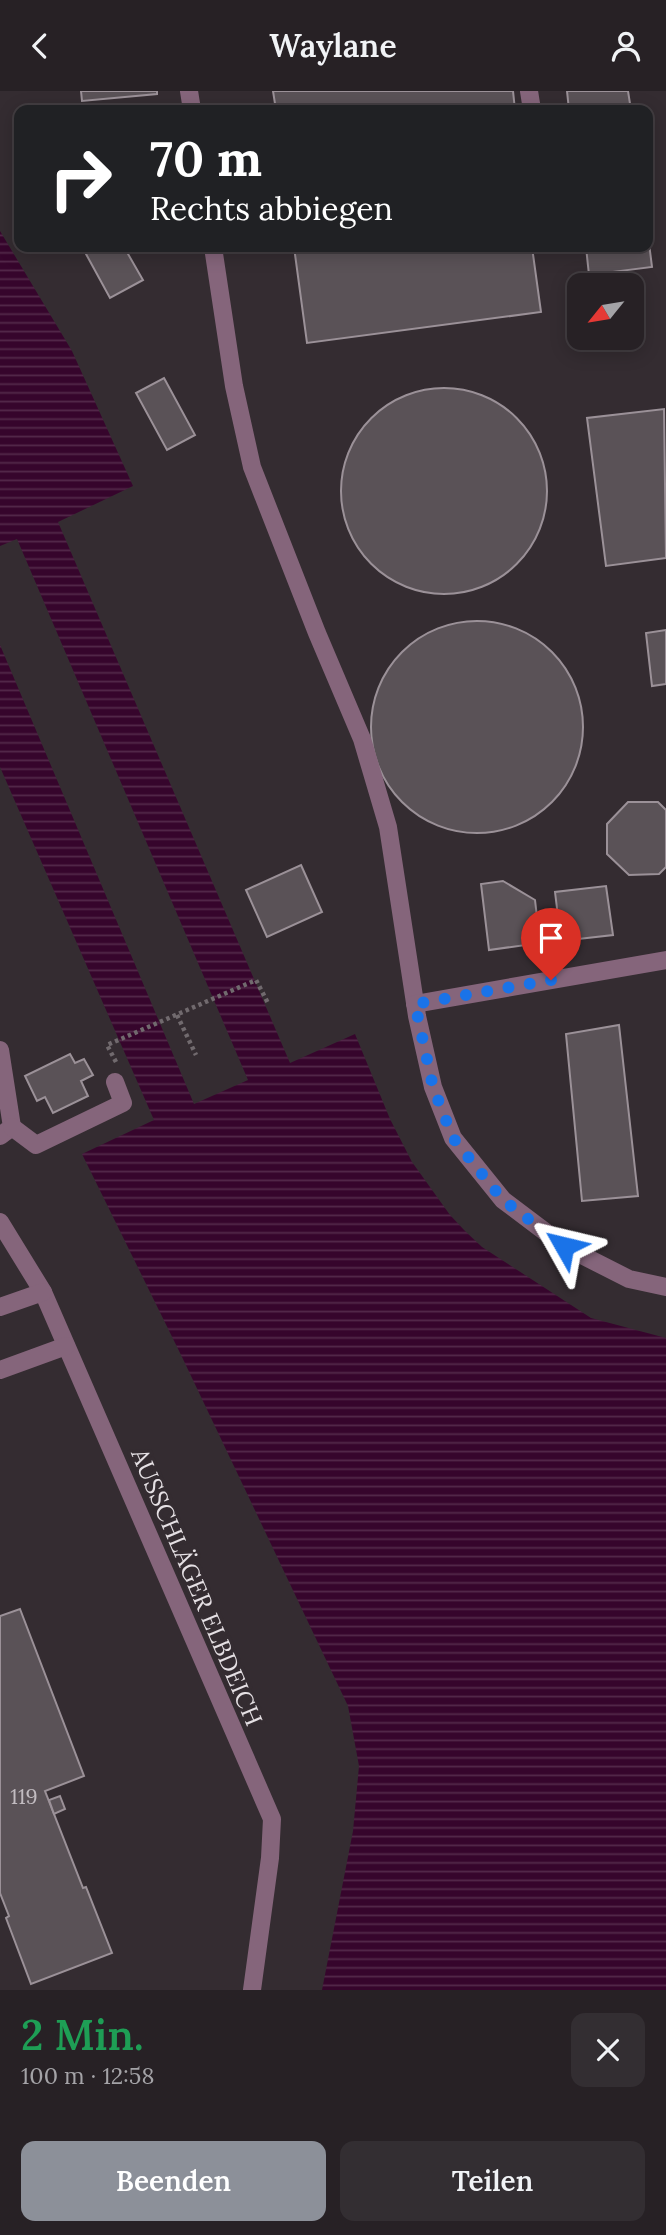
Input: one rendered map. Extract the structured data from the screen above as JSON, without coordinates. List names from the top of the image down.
{
  "streets": {
    "street": ["AUSSCHLÄGER ELBDEICH"]
  },
  "house_numbers": ["119"],
  "north": "bottom left",
  "page": {
    "header": "Waylane",
    "turn": ["70 m", "Rechts abbiegen"],
    "heading": ["2 Min.", "100 m · 12:58"],
    "buttons": ["Beenden", "Teilen"]
  }
}
